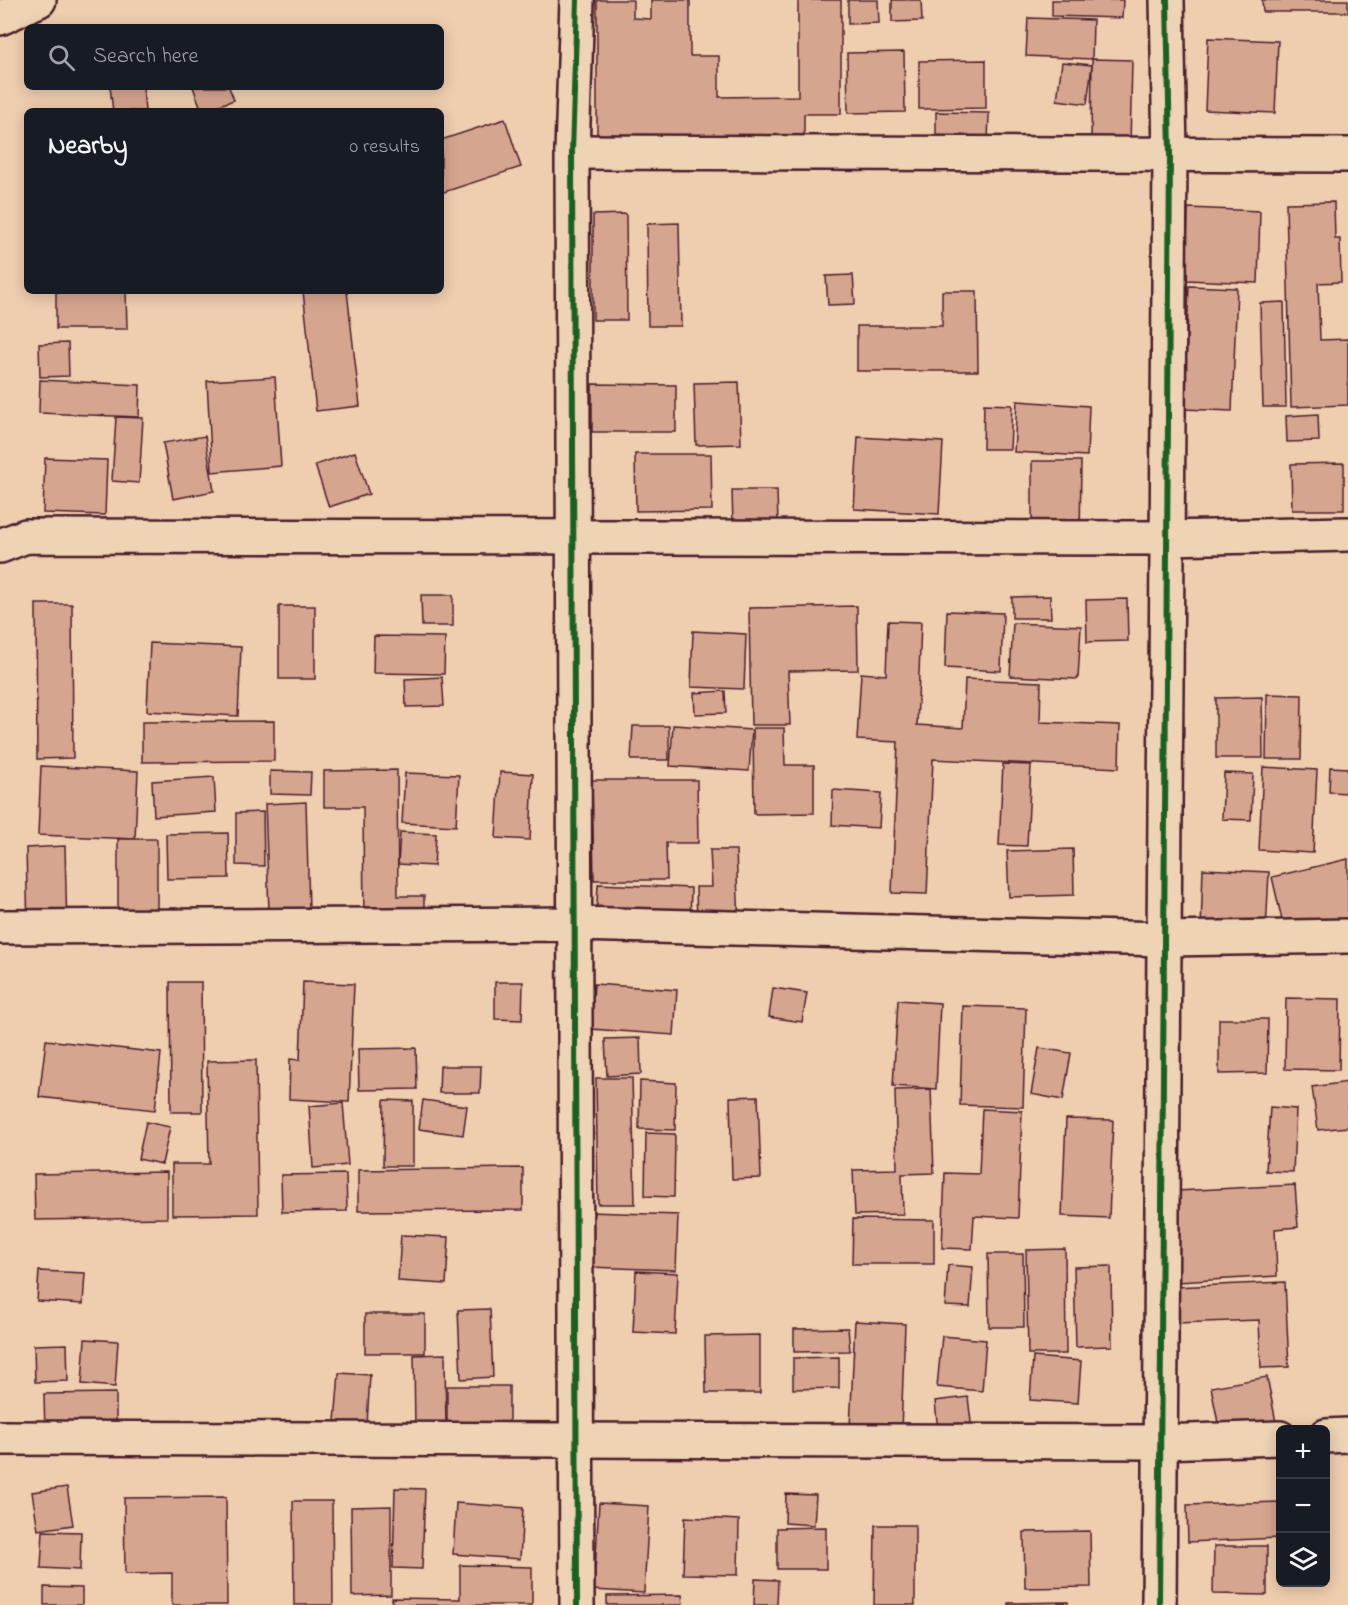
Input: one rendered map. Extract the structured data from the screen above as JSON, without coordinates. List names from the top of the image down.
{
  "page": {
    "search": "Search here",
    "heading": ["Nearby", "0 results"],
    "map_buttons": ["+", "−"]
  }
}
